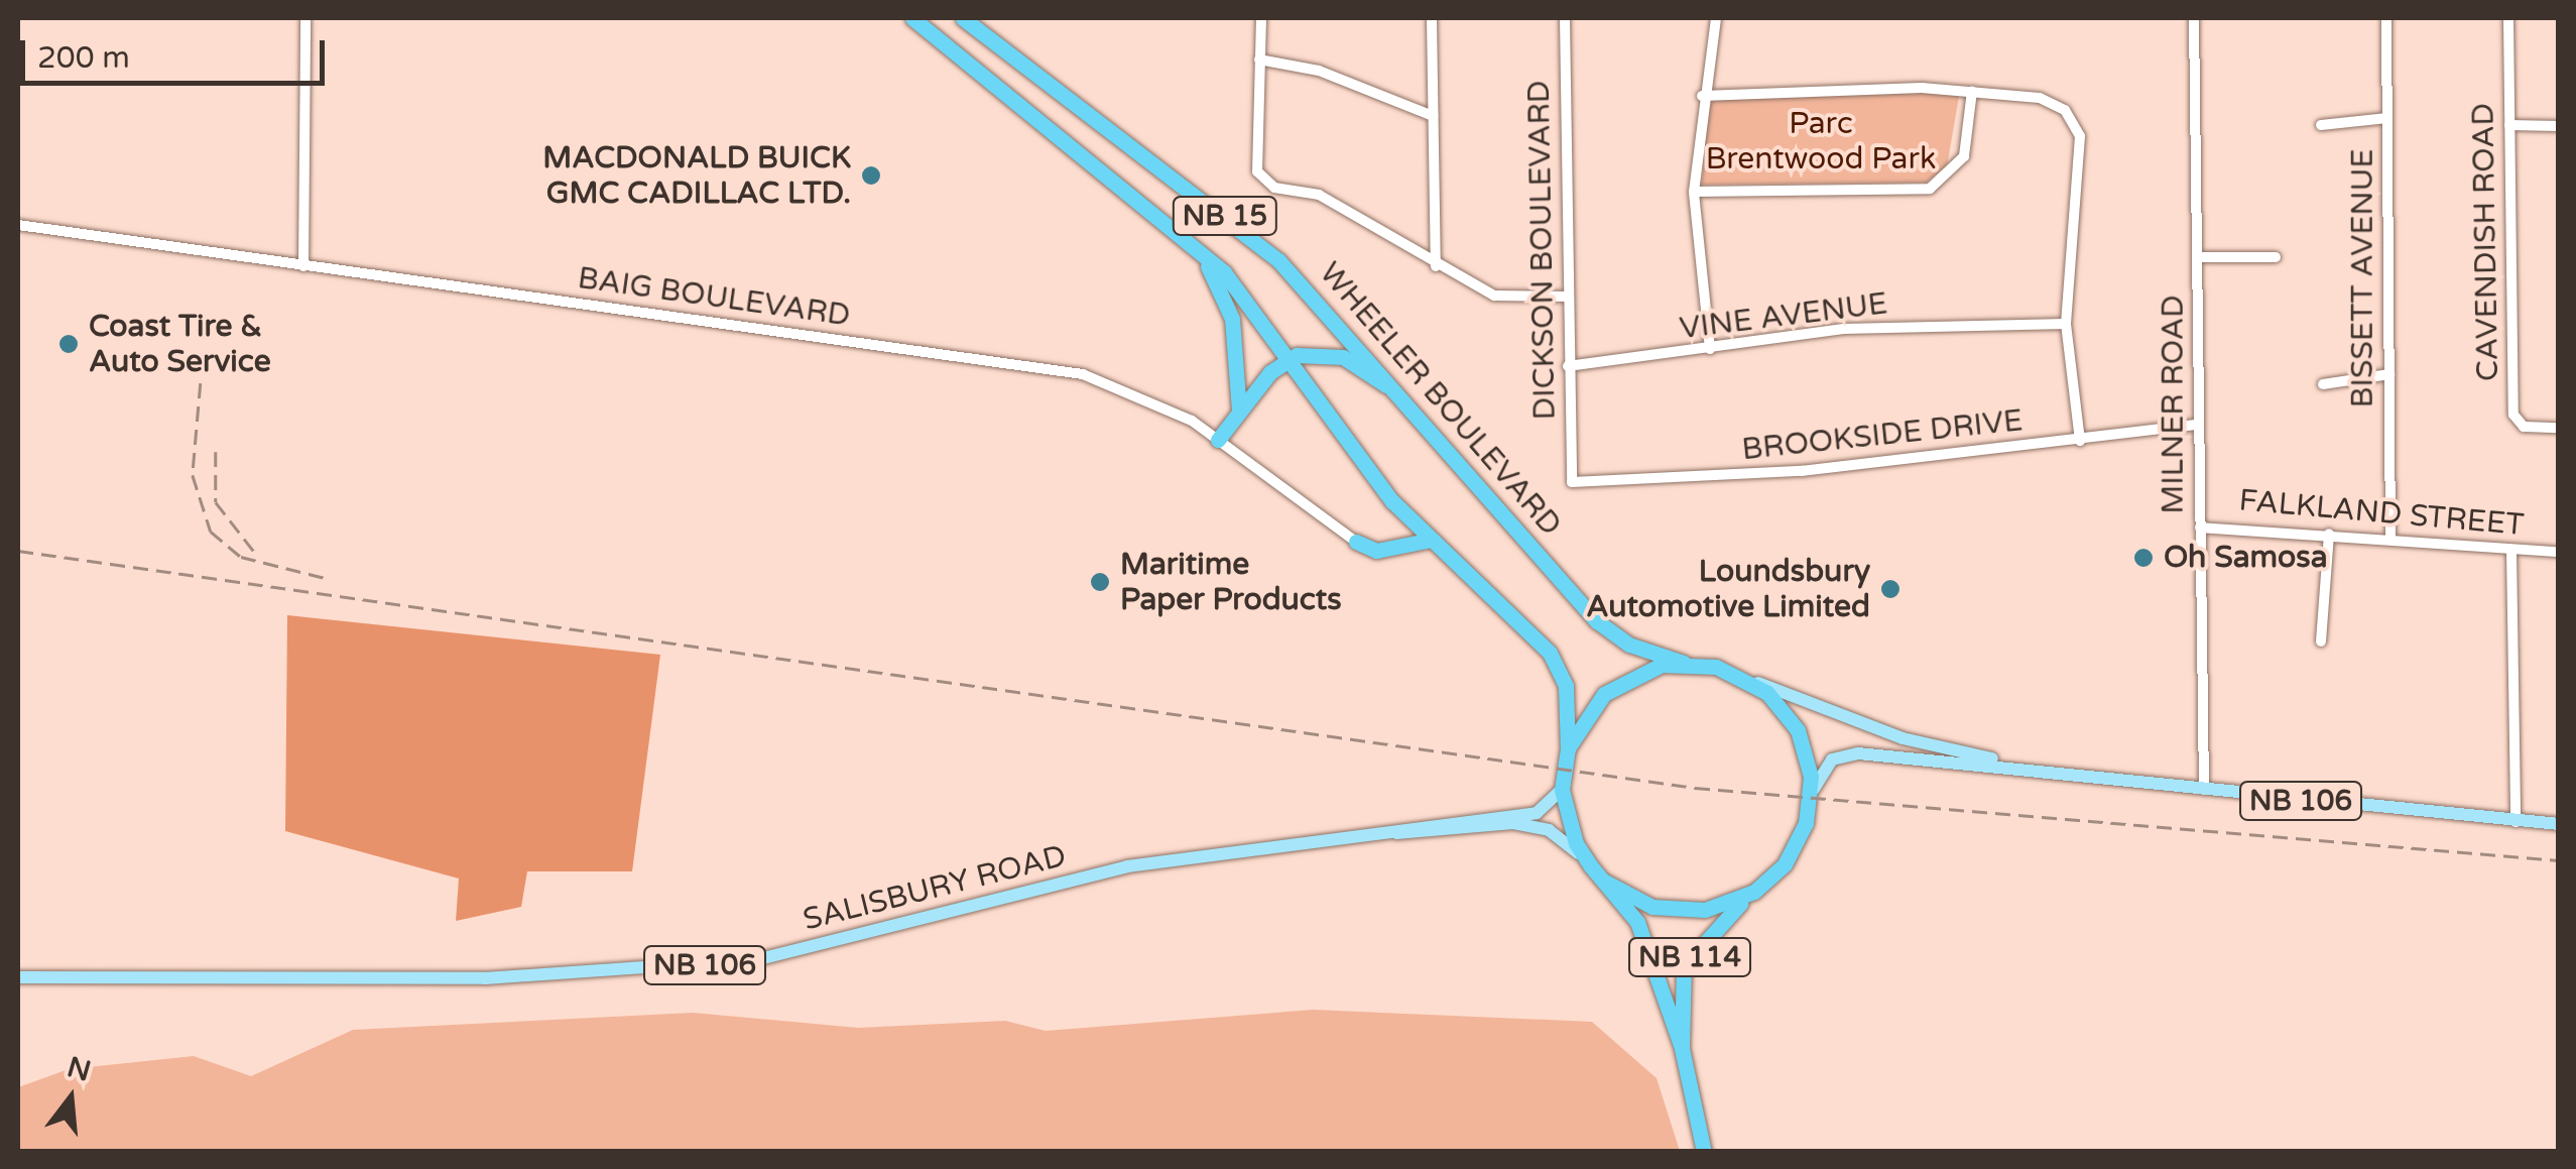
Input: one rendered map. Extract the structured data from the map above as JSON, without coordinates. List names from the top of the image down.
{
  "streets": {
    "highway": ["NB 15", "WHEELER BOULEVARD", "NB 114"],
    "main road": ["NB 106", "SALISBURY ROAD"],
    "street": [
      "CAVENDISH ROAD",
      "DICKSON BOULEVARD",
      "BISSETT AVENUE",
      "BAIG BOULEVARD",
      "VINE AVENUE",
      "MILNER ROAD",
      "BROOKSIDE DRIVE",
      "FALKLAND STREET"
    ]
  },
  "crossings": [
    ["NB 15", "WHEELER BOULEVARD"],
    ["NB 15", "NB 106"],
    ["NB 15", "SALISBURY ROAD"],
    ["NB 15", "NB 114"],
    ["DICKSON BOULEVARD", "VINE AVENUE"],
    ["DICKSON BOULEVARD", "BROOKSIDE DRIVE"],
    ["BISSETT AVENUE", "FALKLAND STREET"],
    ["WHEELER BOULEVARD", "NB 106"],
    ["WHEELER BOULEVARD", "SALISBURY ROAD"],
    ["WHEELER BOULEVARD", "NB 114"],
    ["MILNER ROAD", "BROOKSIDE DRIVE"],
    ["MILNER ROAD", "FALKLAND STREET"],
    ["MILNER ROAD", "NB 106"],
    ["NB 106", "SALISBURY ROAD"],
    ["NB 106", "NB 114"],
    ["SALISBURY ROAD", "NB 114"]
  ],
  "parks": ["Parc Brentwood Park"],
  "places": [
    "MACDONALD BUICK GMC CADILLAC LTD.",
    "Coast Tire & Auto Service",
    "Oh Samosa",
    "Maritime Paper Products",
    "Loundsbury Automotive Limited"
  ],
  "scale_bar": "200 m",
  "north": "top"
}
